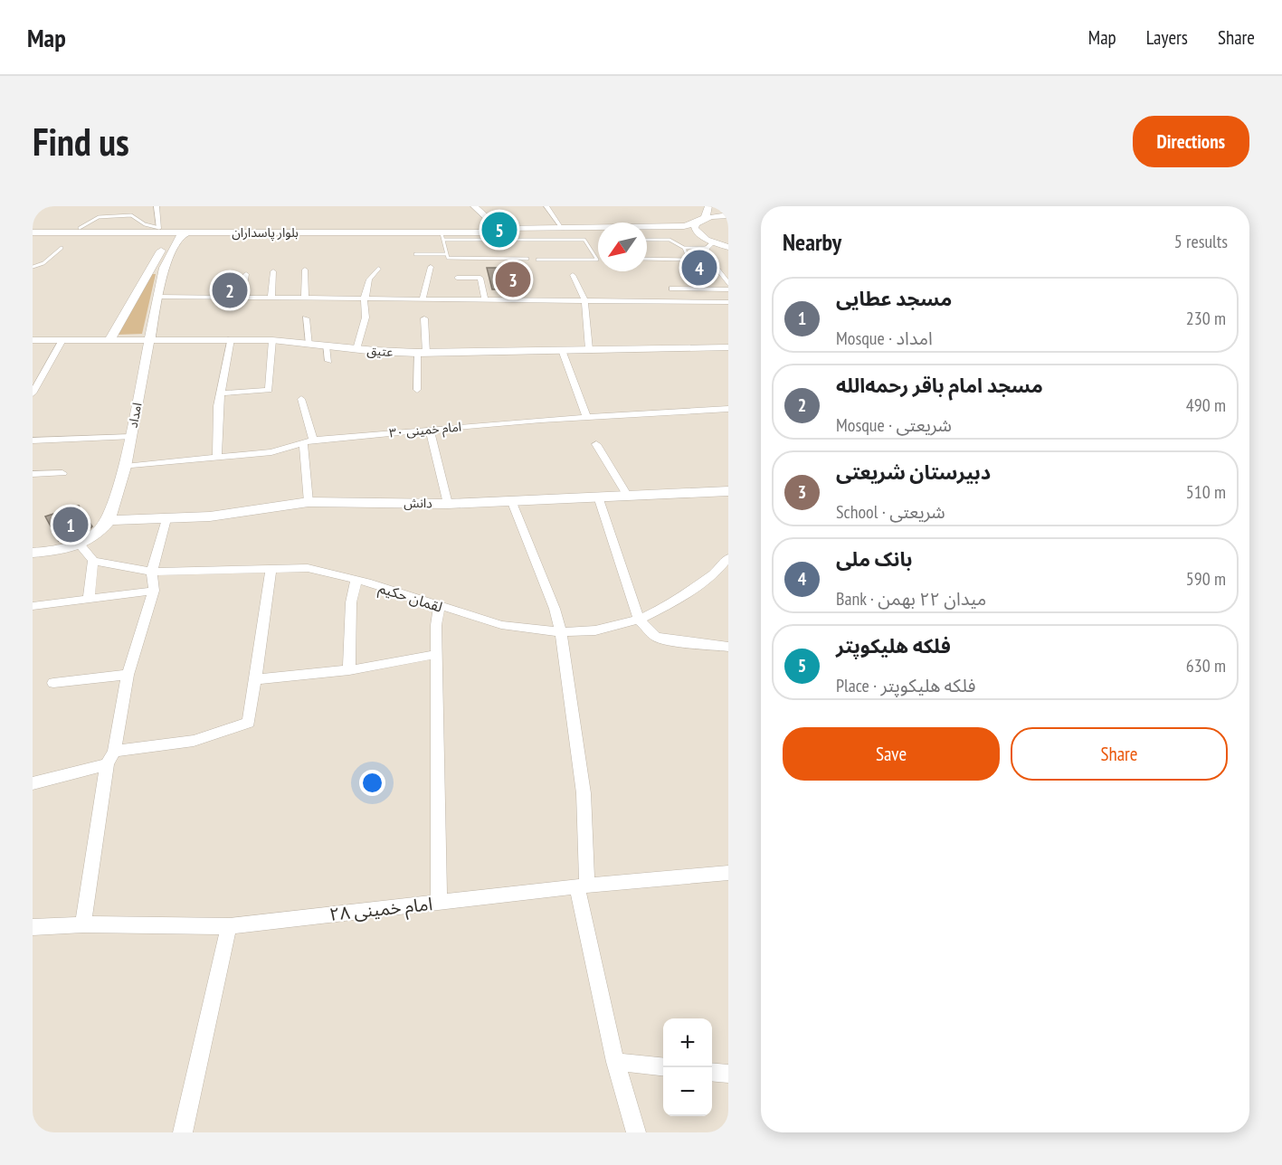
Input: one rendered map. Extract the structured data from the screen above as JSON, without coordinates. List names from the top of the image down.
{
  "streets": {
    "street": [
      "بلوار پاسداران",
      "عتیق",
      "امداد",
      "امام خمینی ۳۰",
      "دانش",
      "لقمان حکیم",
      "امام خمینی ۲۸"
    ]
  },
  "crossings": [
    ["بلوار پاسداران", "امداد"],
    ["عتیق", "امداد"],
    ["امداد", "امام خمینی ۳۰"],
    ["امداد", "دانش"]
  ],
  "north": "bottom left",
  "page": {
    "header": "Map",
    "nav": ["Map", "Layers", "Share"],
    "buttons": [
      "Directions",
      ["Save", "Share"]
    ],
    "title": "Find us",
    "heading": ["Nearby", "5 results"],
    "pins": [
      "5",
      "4",
      "3",
      "2",
      "1"
    ],
    "list": [
      {
        "mark": "1",
        "name": "مسجد عطایی",
        "note": "Mosque · امداد",
        "value": "230 m"
      },
      {
        "mark": "2",
        "name": "مسجد امام باقر رحمه‌الله",
        "note": "Mosque · شریعتی",
        "value": "490 m"
      },
      {
        "mark": "3",
        "name": "دبیرستان شریعتی",
        "note": "School · شریعتی",
        "value": "510 m"
      },
      {
        "mark": "4",
        "name": "بانک ملی",
        "note": "Bank · میدان ۲۲ بهمن",
        "value": "590 m"
      },
      {
        "mark": "5",
        "name": "فلکه هلیکوپتر",
        "note": "Place · فلکه هلیکوپتر",
        "value": "630 m"
      }
    ],
    "map_buttons": ["+", "−"]
  }
}
